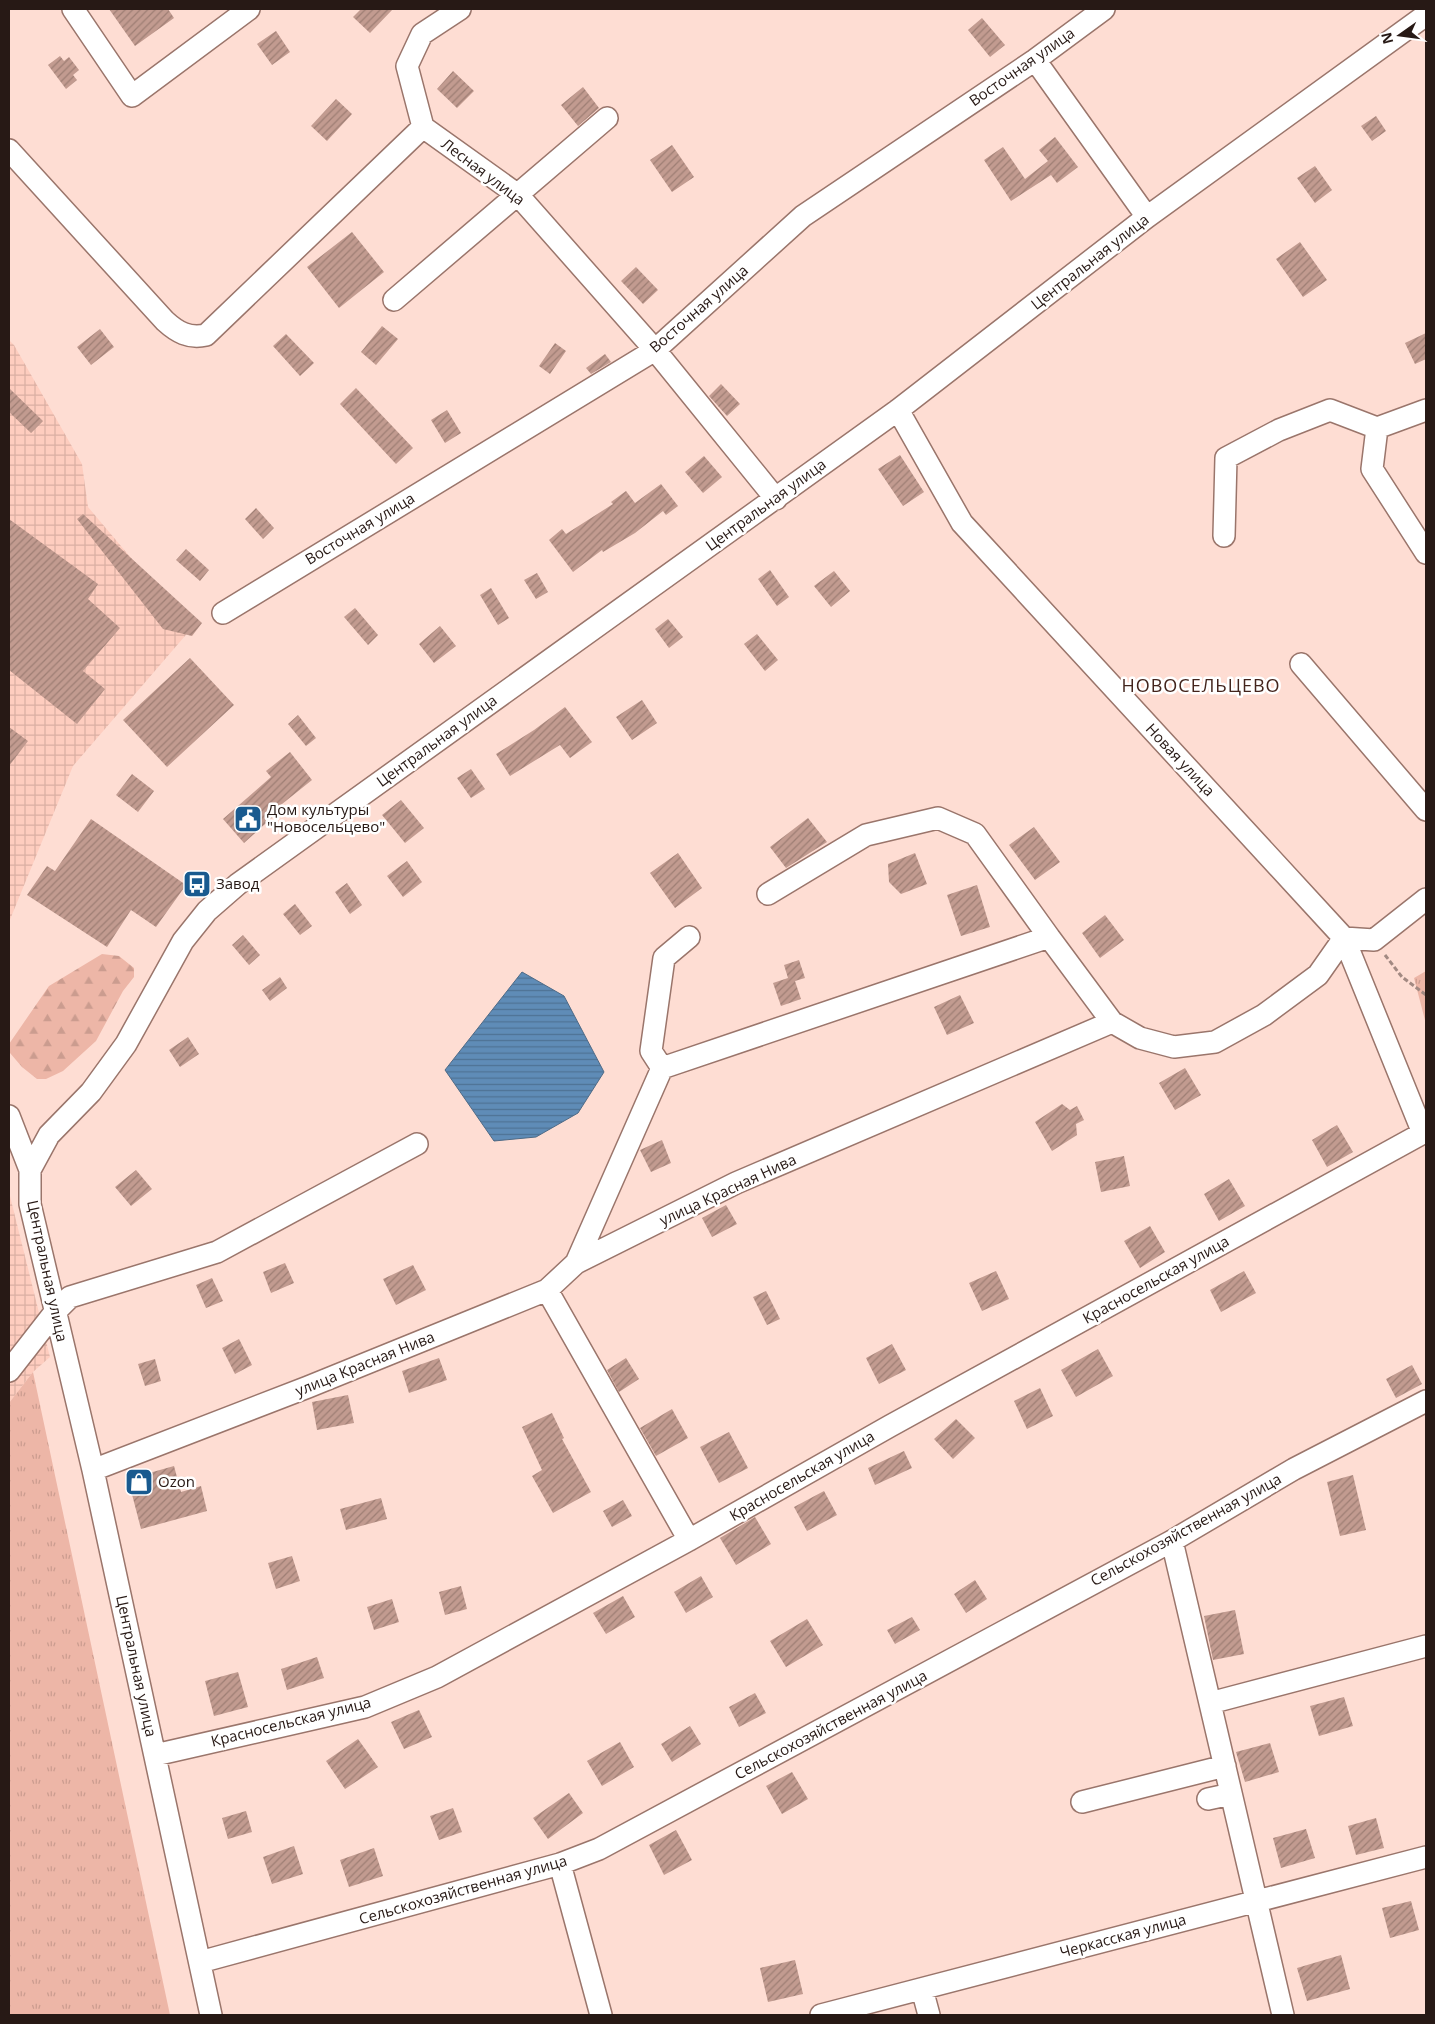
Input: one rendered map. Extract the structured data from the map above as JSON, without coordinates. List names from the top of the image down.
{
  "streets": {
    "street": [
      "Восточная улица",
      "Лесная улица",
      "Центральная улица",
      "Новая улица",
      "улица Красная Нива",
      "Красносельская улица",
      "Сельскохозяйственная улица",
      "Черкасская улица"
    ]
  },
  "crossings": [
    ["Восточная улица", "Лесная улица"],
    ["Лесная улица", "Центральная улица"],
    ["Центральная улица", "Новая улица"],
    ["Центральная улица", "улица Красная Нива"],
    ["Центральная улица", "Красносельская улица"],
    ["Центральная улица", "Сельскохозяйственная улица"],
    ["Новая улица", "Красносельская улица"]
  ],
  "districts": ["НОВОСЕЛЬЦЕВО"],
  "places": {
    "public building": ["Дом культуры \"Новосельцево\""],
    "bus stop": ["Завод"],
    "shop": ["Ozon"]
  },
  "north": "left"
}
